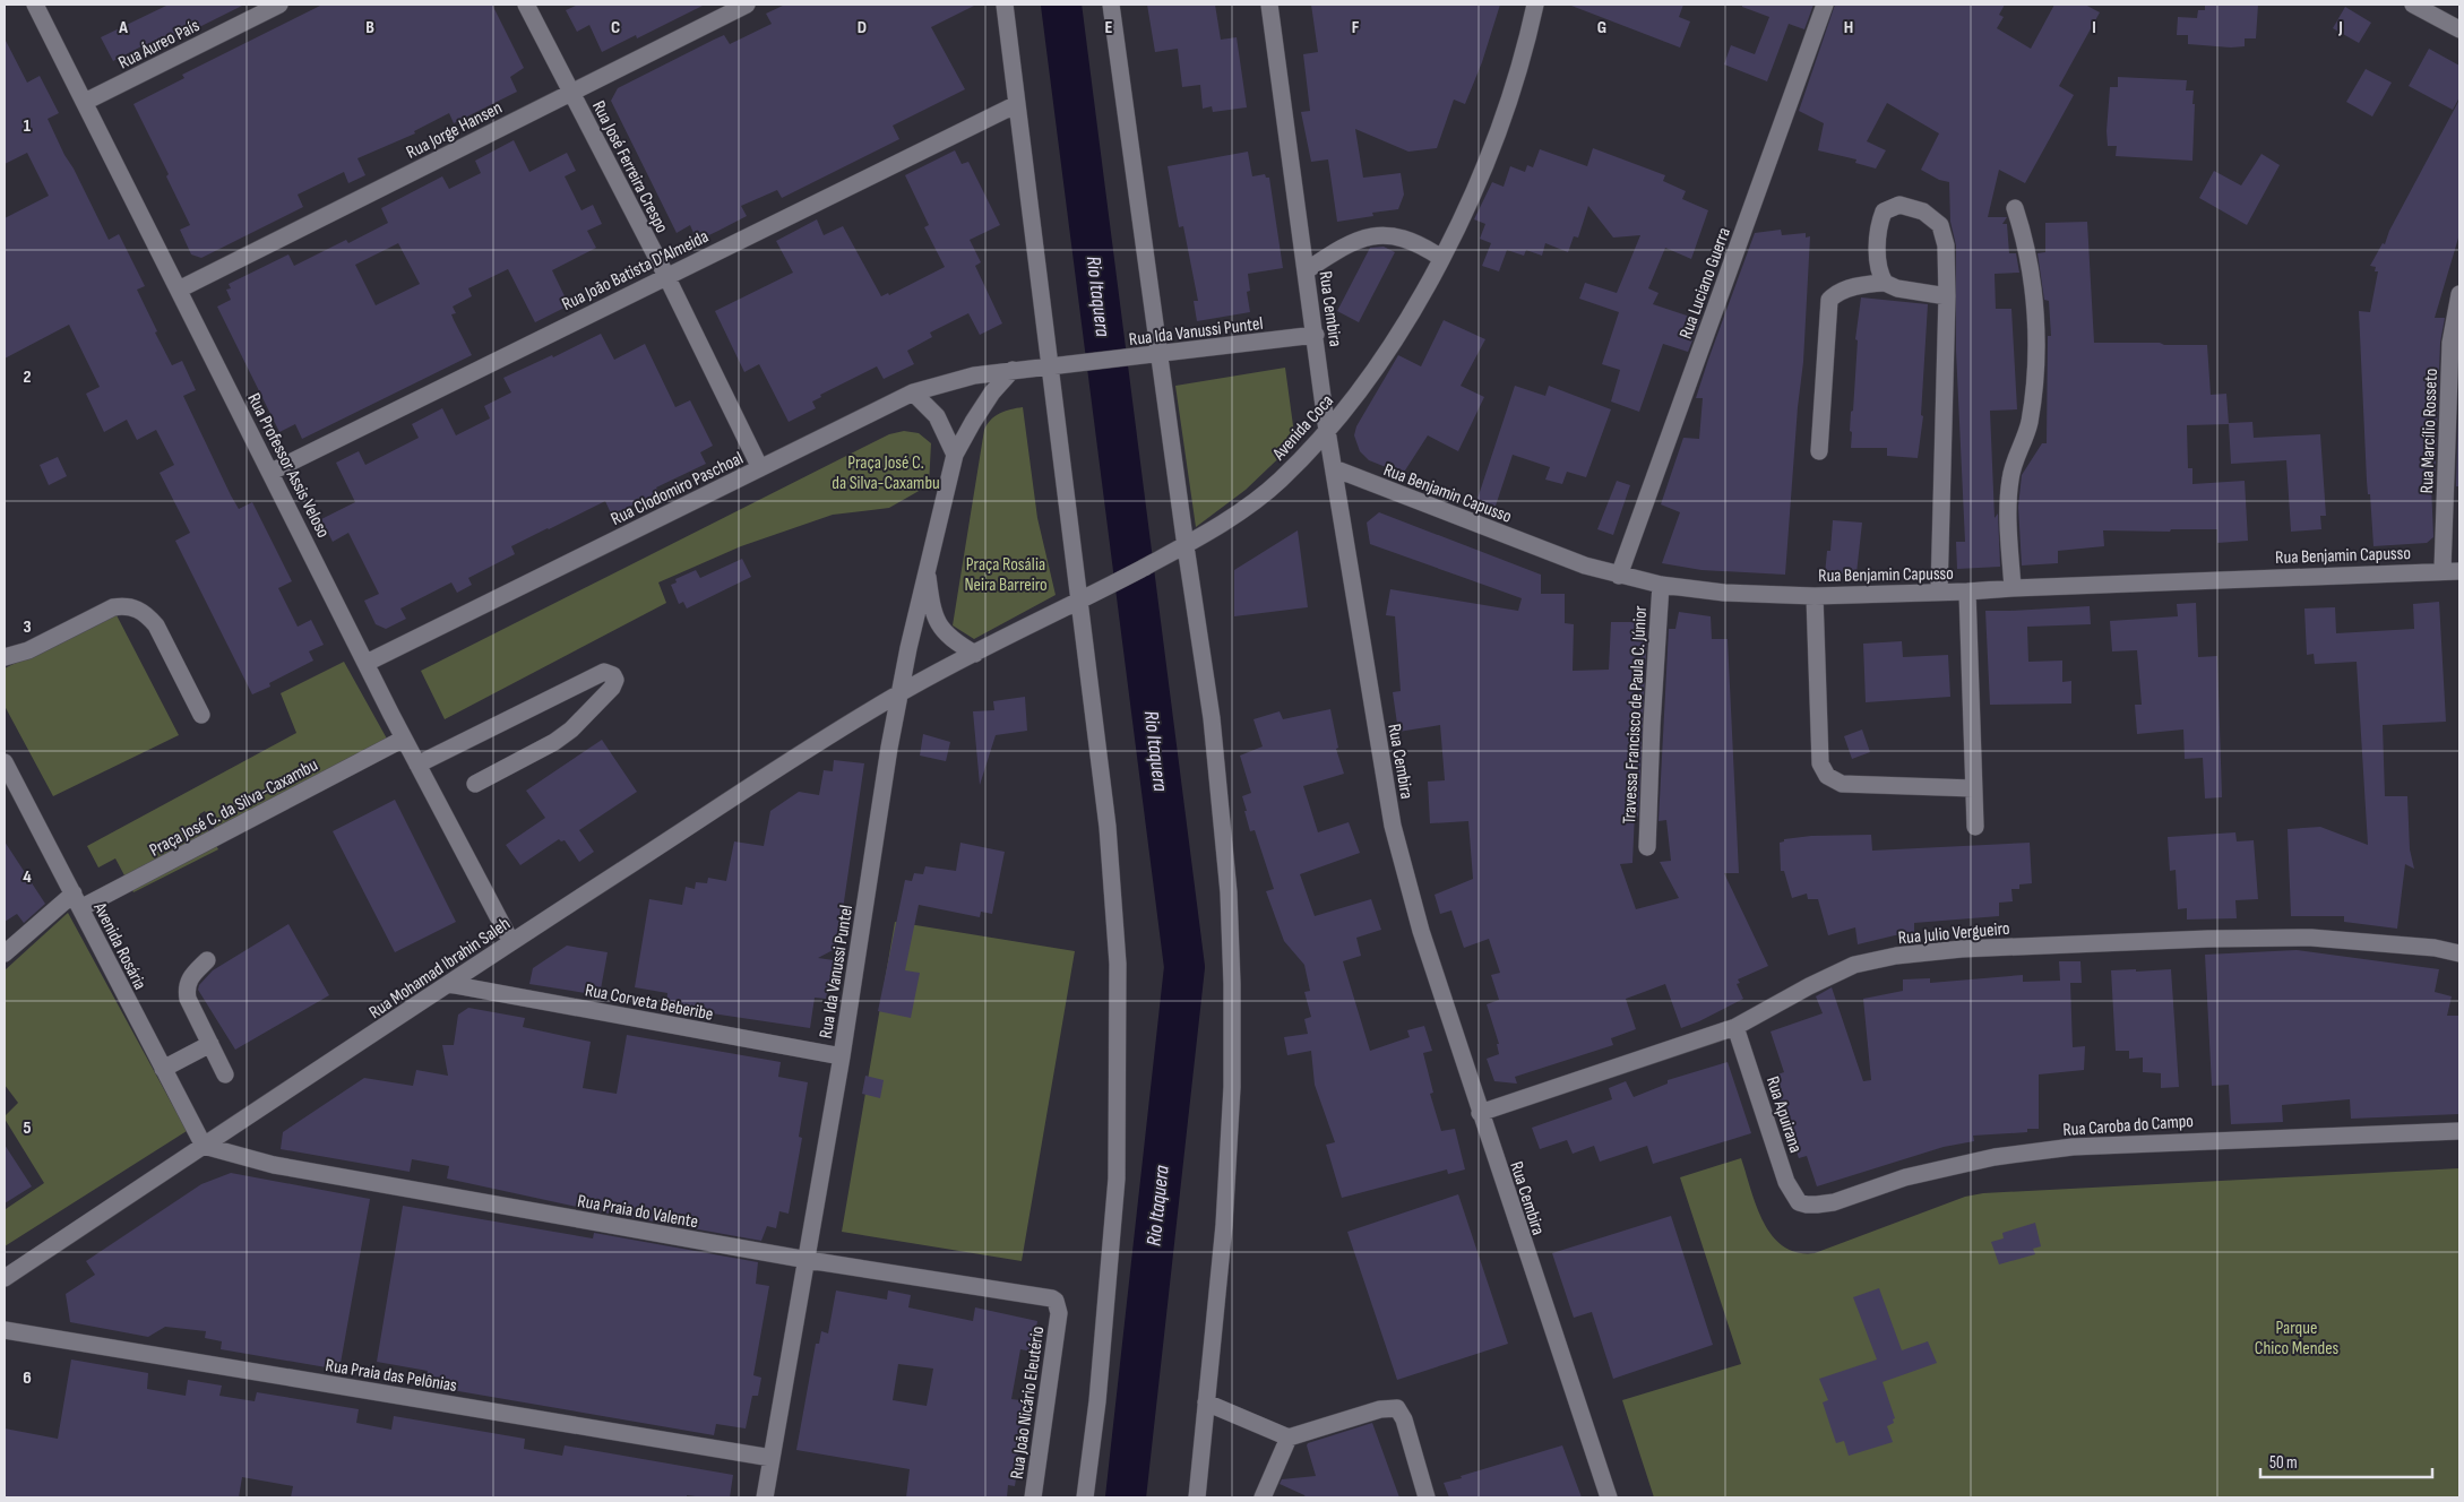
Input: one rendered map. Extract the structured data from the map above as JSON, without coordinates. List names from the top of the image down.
{
  "streets": {
    "street": [
      "Rua Áureo País",
      "Rua Jorge Hansen",
      "Rua José Ferreira Crespo",
      "Rua João Batista D'Almeida",
      "Rua Luciano Guerra",
      "Rua Cembira",
      "Rua Ida Vanussi Puntel",
      "Avenida Coca",
      "Rua Marcílio Rosseto",
      "Rua Professor Assis Veloso",
      "Rua Clodomiro Paschoal",
      "Rua Benjamin Capusso",
      "Travessa Francisco de Paula C. Júnior",
      "Praça José C. da Silva-Caxambu",
      "Rua Julio Vergueiro",
      "Avenida Rosária",
      "Rua Mohamad Ibrahin Saleh",
      "Rua Corveta Beberibe",
      "Rua Apuirana",
      "Rua Caroba do Campo",
      "Rua Praia do Valente",
      "Rua Praia das Pelônias",
      "Rua João Nicário Eleutério"
    ]
  },
  "crossings": [
    ["Rua Áureo País", "Rua Professor Assis Veloso"],
    ["Rua Jorge Hansen", "Rua José Ferreira Crespo"],
    ["Rua Jorge Hansen", "Rua Professor Assis Veloso"],
    ["Rua José Ferreira Crespo", "Rua João Batista D'Almeida"],
    ["Rua José Ferreira Crespo", "Rua Clodomiro Paschoal"],
    ["Rua João Batista D'Almeida", "Rua Professor Assis Veloso"],
    ["Rua Luciano Guerra", "Rua Benjamin Capusso"],
    ["Rua Cembira", "Rua Ida Vanussi Puntel"],
    ["Rua Cembira", "Avenida Coca"],
    ["Rua Cembira", "Rua Benjamin Capusso"],
    ["Rua Cembira", "Rua Julio Vergueiro"],
    ["Rua Ida Vanussi Puntel", "Avenida Coca"],
    ["Rua Ida Vanussi Puntel", "Rua Clodomiro Paschoal"],
    ["Rua Ida Vanussi Puntel", "Rua Mohamad Ibrahin Saleh"],
    ["Rua Ida Vanussi Puntel", "Rua Corveta Beberibe"],
    ["Rua Ida Vanussi Puntel", "Rua Praia do Valente"],
    ["Rua Ida Vanussi Puntel", "Rua Praia das Pelônias"],
    ["Avenida Coca", "Rua Mohamad Ibrahin Saleh"],
    ["Rua Marcílio Rosseto", "Rua Benjamin Capusso"],
    ["Rua Professor Assis Veloso", "Rua Clodomiro Paschoal"],
    ["Rua Professor Assis Veloso", "Praça José C. da Silva-Caxambu"],
    ["Rua Professor Assis Veloso", "Rua Mohamad Ibrahin Saleh"],
    ["Rua Benjamin Capusso", "Travessa Francisco de Paula C. Júnior"],
    ["Praça José C. da Silva-Caxambu", "Avenida Rosária"],
    ["Rua Julio Vergueiro", "Rua Apuirana"],
    ["Avenida Rosária", "Rua Mohamad Ibrahin Saleh"],
    ["Avenida Rosária", "Rua Praia do Valente"],
    ["Rua Mohamad Ibrahin Saleh", "Rua Corveta Beberibe"],
    ["Rua Mohamad Ibrahin Saleh", "Rua Praia do Valente"],
    ["Rua Apuirana", "Rua Caroba do Campo"],
    ["Rua Praia do Valente", "Rua João Nicário Eleutério"]
  ],
  "water": ["Rio Itaquera"],
  "parks": ["Praça José C. da Silva-Caxambu", "Praça Rosália Neira Barreiro", "Parque Chico Mendes"],
  "scale_bar": "50 m",
  "grid": {
    "columns": [
      "A",
      "B",
      "C",
      "D",
      "E",
      "F",
      "G",
      "H",
      "I",
      "J"
    ],
    "rows": [
      "1",
      "2",
      "3",
      "4",
      "5",
      "6"
    ]
  }
}
